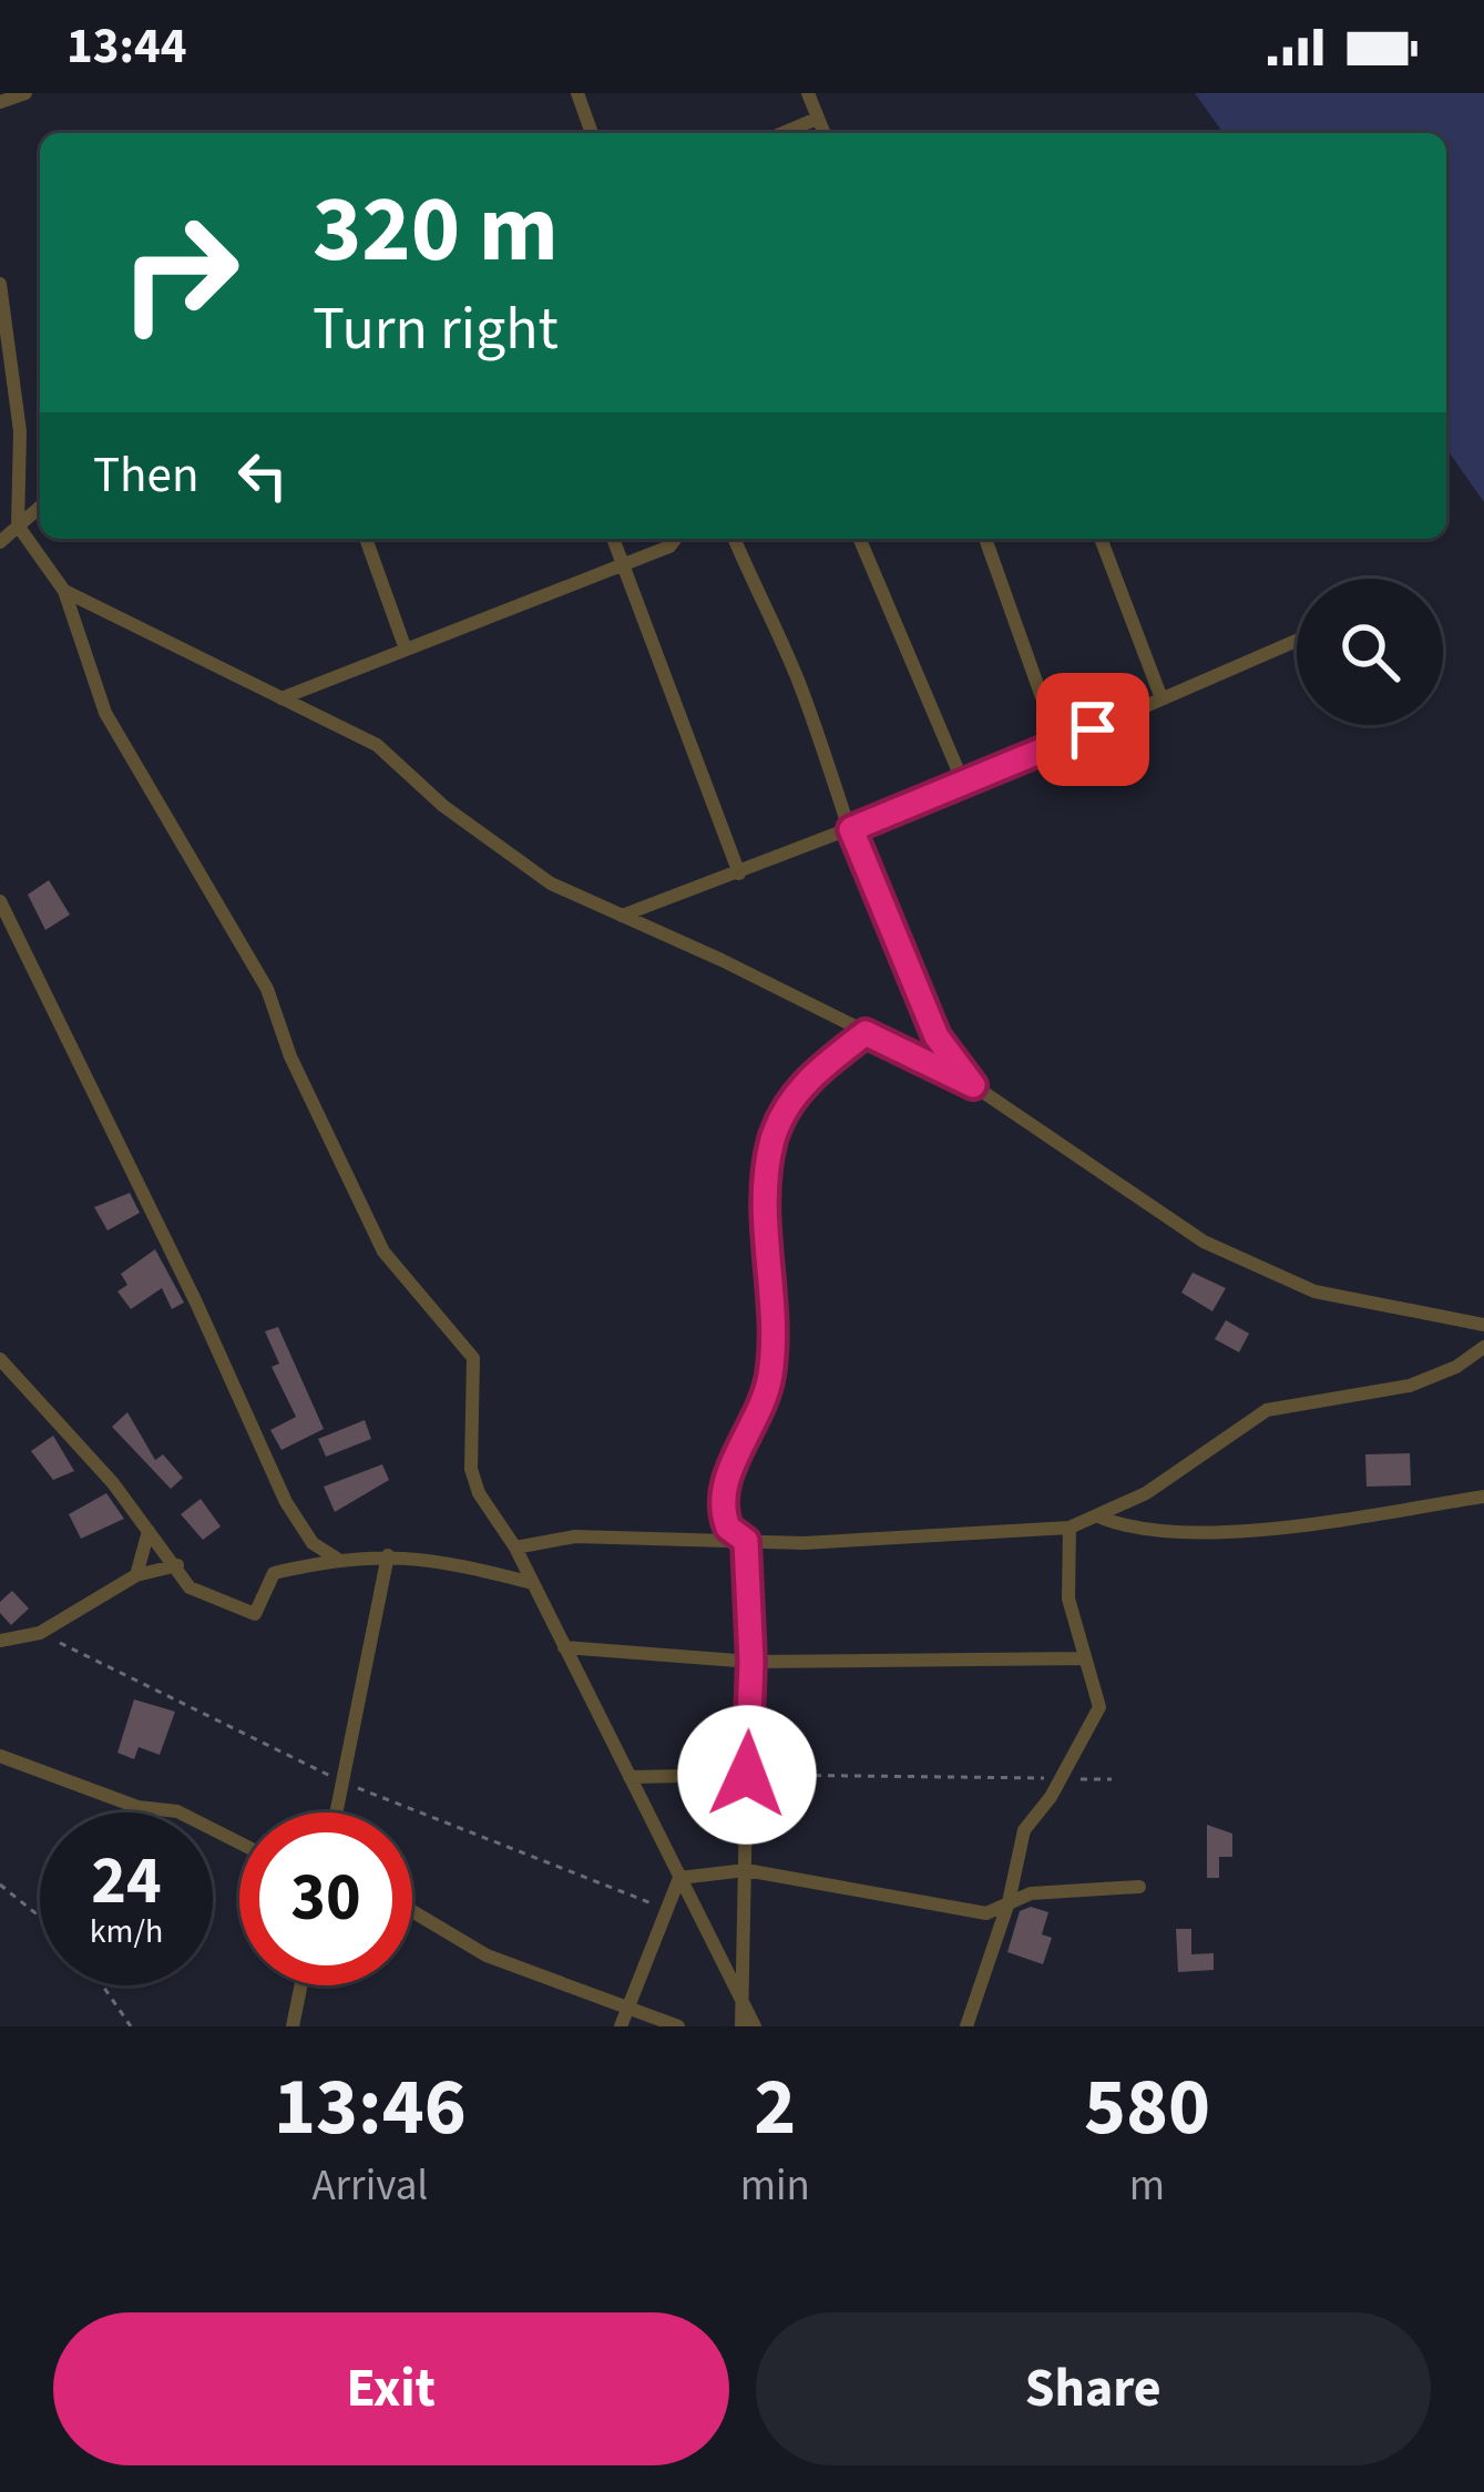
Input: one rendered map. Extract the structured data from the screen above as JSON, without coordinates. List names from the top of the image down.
{
  "page": {
    "status": "13:44",
    "turn": ["320 m", "Turn right"],
    "then": "Then",
    "speed": "24 km/h",
    "limit": "30",
    "eta": [
      "13:46",
      "Arrival",
      "2",
      "min",
      "580",
      "m"
    ],
    "buttons": ["Exit", "Share"]
  }
}
